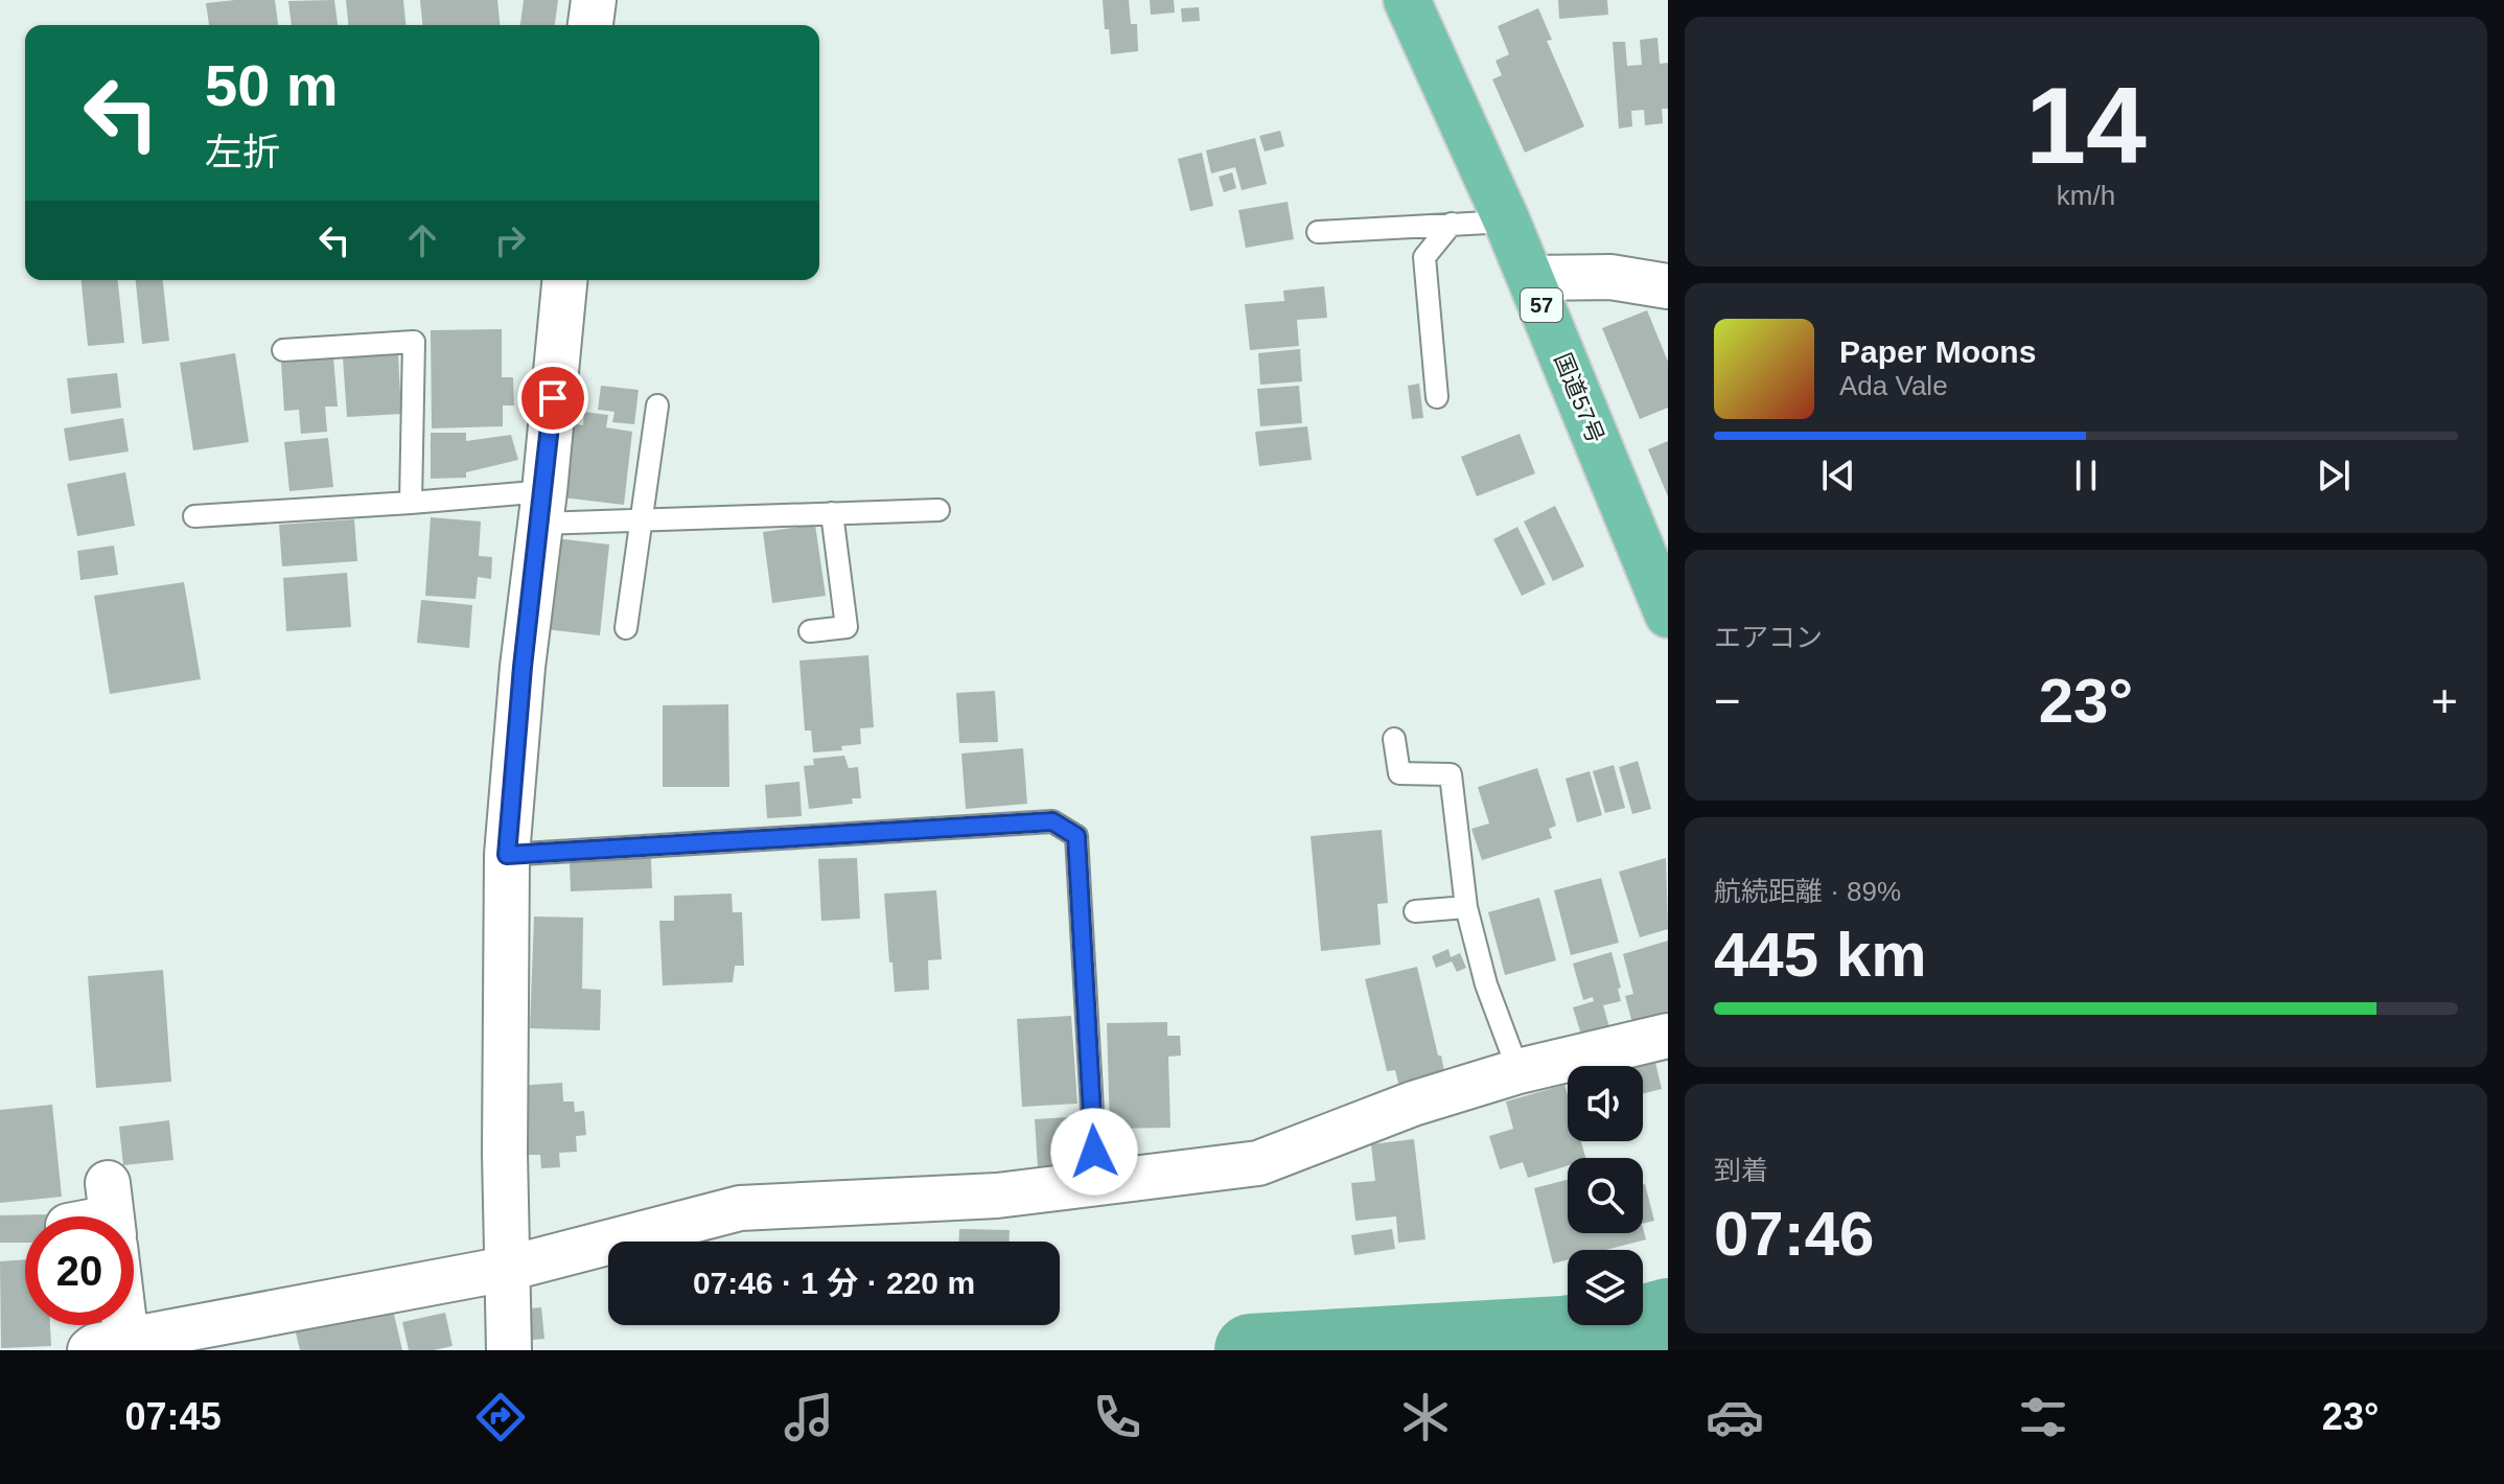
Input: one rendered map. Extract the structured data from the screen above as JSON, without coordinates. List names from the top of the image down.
{
  "streets": {
    "highway": ["57", "国道57号"]
  },
  "page": {
    "tile": [
      ["14", "km/h"],
      "エアコン",
      ["航続距離 · 89%", "445 km"],
      ["到着", "07:46"]
    ],
    "turn": ["50 m", "左折"],
    "song": ["Paper Moons", "Ada Vale"],
    "heat": ["−", "23°", "+"],
    "limit": "20",
    "trip": "07:46 · 1 分 · 220 m",
    "tabs": ["07:45", "23°"]
  }
}
